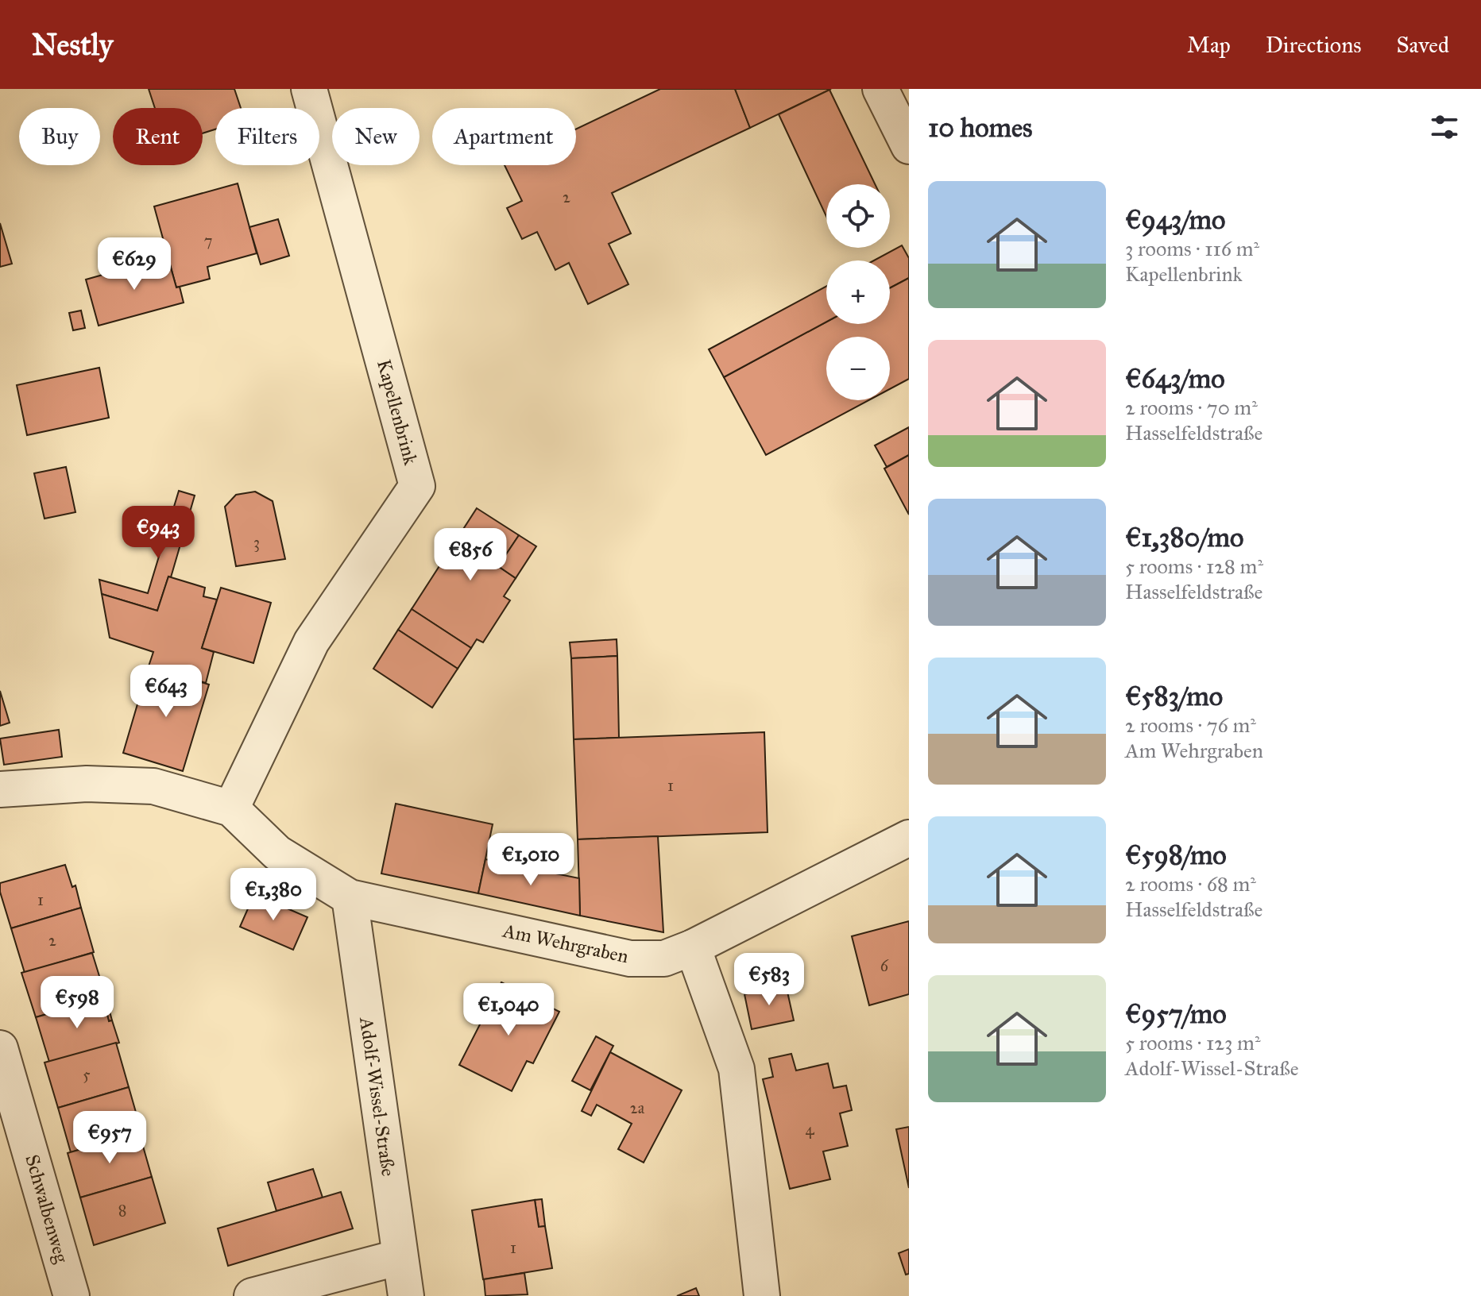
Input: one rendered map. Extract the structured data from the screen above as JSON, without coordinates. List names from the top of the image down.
{
  "streets": {
    "street": [
      "Kapellenbrink",
      "Am Wehrgraben",
      "Adolf-Wissel-Straße",
      "Schwalbenweg"
    ]
  },
  "crossings": [
    ["Kapellenbrink", "Am Wehrgraben"],
    ["Am Wehrgraben", "Adolf-Wissel-Straße"]
  ],
  "house_numbers": [
    "2",
    "7",
    "3",
    "1",
    "1",
    "2",
    "6",
    "5",
    "2a",
    "4",
    "8",
    "1"
  ],
  "page": {
    "header": "Nestly",
    "nav": ["Map", "Directions", "Saved"],
    "heading": "10 homes",
    "chip": [
      "Buy",
      "Rent",
      "Filters",
      "New",
      "Apartment"
    ],
    "list": [
      {
        "name": "€943/mo",
        "note": "3 rooms · 116 m² · Kapellenbrink"
      },
      {
        "name": "€643/mo",
        "note": "2 rooms · 70 m² · Hasselfeldstraße"
      },
      {
        "name": "€1,380/mo",
        "note": "5 rooms · 128 m² · Hasselfeldstraße"
      },
      {
        "name": "€583/mo",
        "note": "2 rooms · 76 m² · Am Wehrgraben"
      },
      {
        "name": "€598/mo",
        "note": "2 rooms · 68 m² · Hasselfeldstraße"
      },
      {
        "name": "€957/mo",
        "note": "5 rooms · 123 m² · Adolf-Wissel-Straße"
      }
    ],
    "map_buttons": ["+", "−"],
    "price": [
      "€629",
      "€943",
      "€856",
      "€643",
      "€1,010",
      "€1,380",
      "€583",
      "€598",
      "€1,040",
      "€957"
    ]
  }
}
